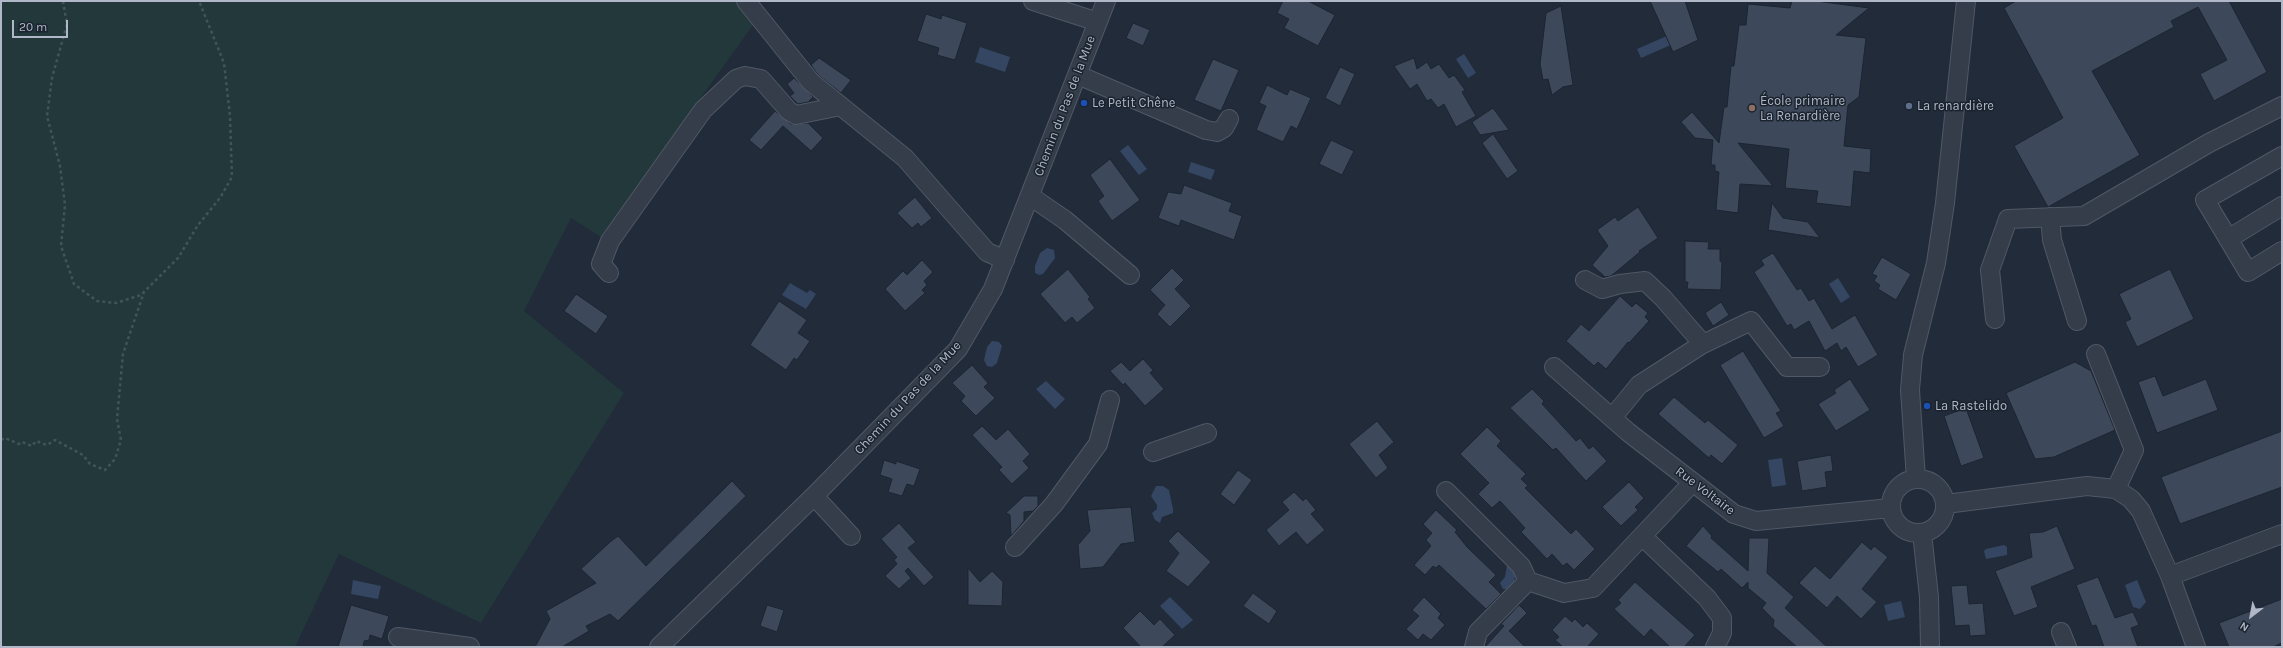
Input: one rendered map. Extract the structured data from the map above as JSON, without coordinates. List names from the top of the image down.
{
  "streets": {
    "street": ["Chemin du Pas de la Mue", "Rue Voltaire"]
  },
  "places": [
    "Le Petit Chêne",
    "La renardière",
    "École primaire La Renardière",
    "La Rastelido"
  ],
  "scale_bar": "20 m",
  "north": "bottom left"
}
